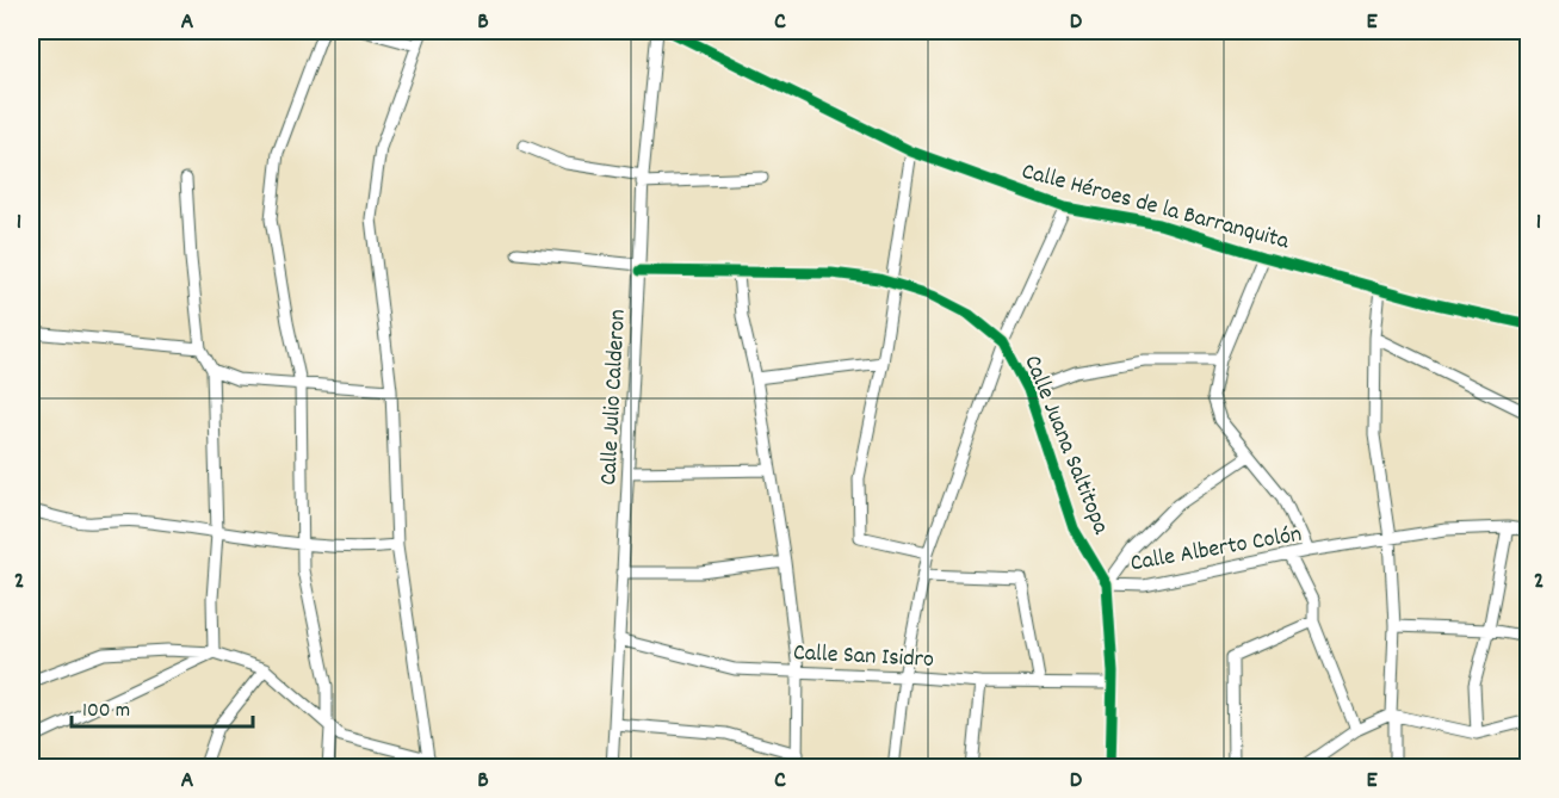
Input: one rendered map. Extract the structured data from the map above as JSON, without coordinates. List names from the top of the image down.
{
  "streets": {
    "street": [
      "Calle Héroes de la Barranquita",
      "Calle Julio Calderon",
      "Calle Juana Saltitopa",
      "Calle Alberto Colón",
      "Calle San Isidro"
    ]
  },
  "crossings": [
    ["Calle Julio Calderon", "Calle Juana Saltitopa"],
    ["Calle Julio Calderon", "Calle San Isidro"],
    ["Calle Juana Saltitopa", "Calle Alberto Colón"],
    ["Calle Juana Saltitopa", "Calle San Isidro"]
  ],
  "scale_bar": "100 m",
  "grid": {
    "columns": [
      "A",
      "B",
      "C",
      "D",
      "E"
    ],
    "rows": ["1", "2"]
  }
}
